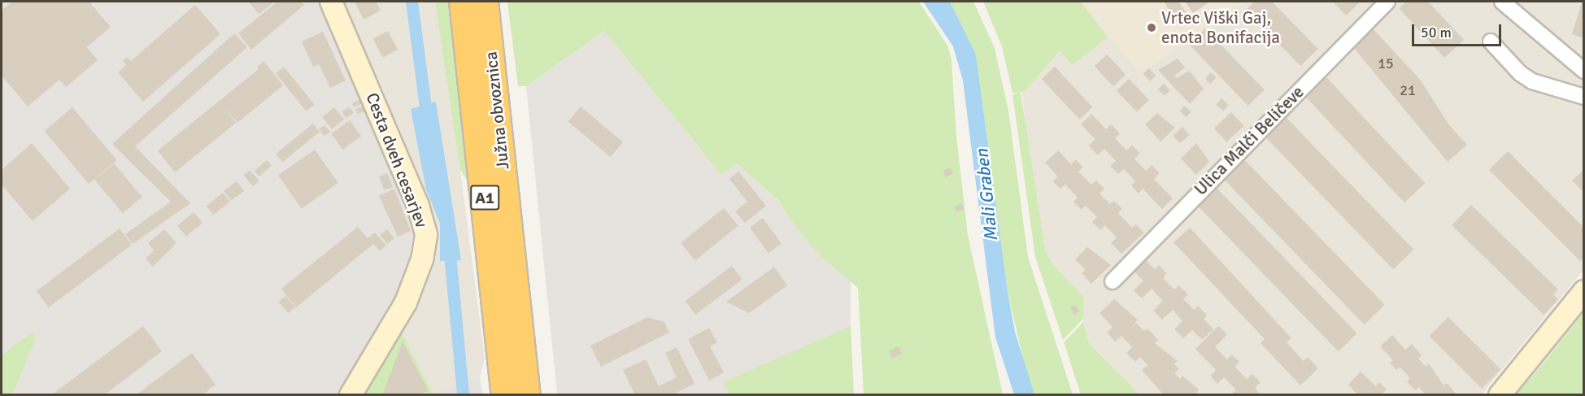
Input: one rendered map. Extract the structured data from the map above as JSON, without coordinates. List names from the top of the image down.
{
  "streets": {
    "highway": ["Južna obvoznica", "A1"],
    "street": ["Ulica Malči Beličeve", "Cesta dveh cesarjev"]
  },
  "water": ["Mali Graben"],
  "places": ["Vrtec Viški Gaj, enota Bonifacija"],
  "house_numbers": ["15", "21"],
  "scale_bar": "50 m"
}
